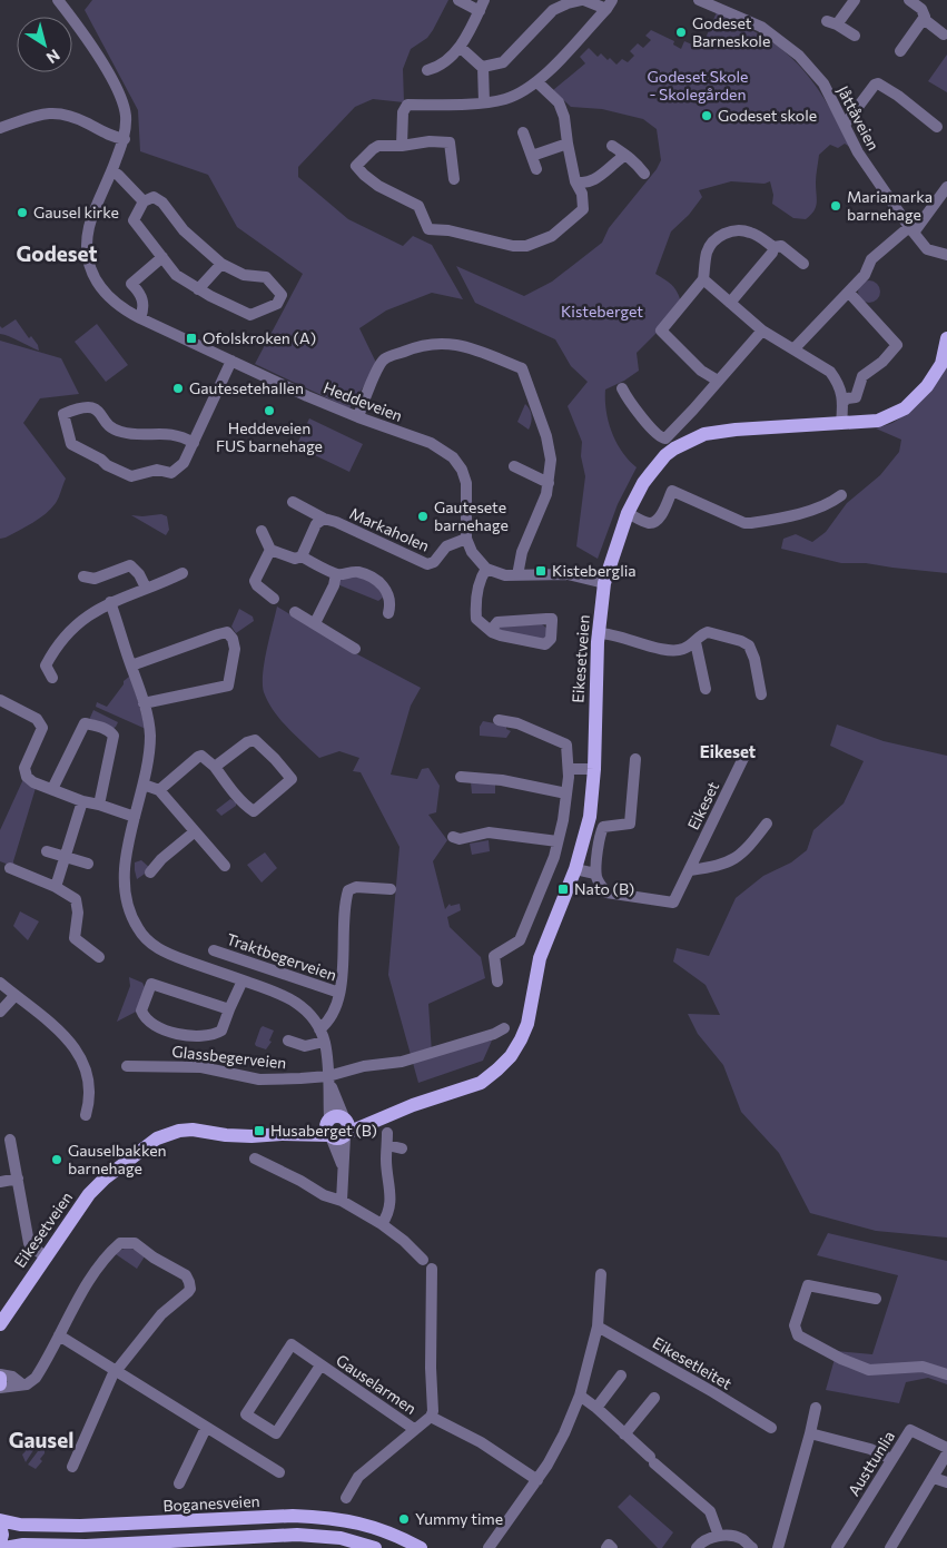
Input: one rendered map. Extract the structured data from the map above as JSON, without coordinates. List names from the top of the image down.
{
  "streets": {
    "main road": ["Eikesetveien", "Boganesveien"],
    "street": [
      "Jåttåveien",
      "Heddeveien",
      "Markaholen",
      "Eikeset",
      "Traktbegerveien",
      "Glassbegerveien",
      "Eikesetleitet",
      "Gauselarmen",
      "Austtunlia"
    ]
  },
  "crossings": [
    ["Heddeveien", "Markaholen"]
  ],
  "districts": ["Godeset", "Eikeset", "Gausel"],
  "parks": ["Godeset Skole - Skolegården", "Kisteberget"],
  "places": {
    "other": [
      "Godeset Barneskole",
      "Godeset skole",
      "Mariamarka barnehage",
      "Gausel kirke",
      "Gautesetehallen",
      "Heddeveien FUS barnehage",
      "Gautesete barnehage",
      "Gauselbakken barnehage",
      "Yummy time"
    ],
    "transit": [
      "Ofolskroken (A)",
      "Kisteberglia",
      "Nato (B)",
      "Husaberget (B)"
    ]
  },
  "north": "bottom right"
}
